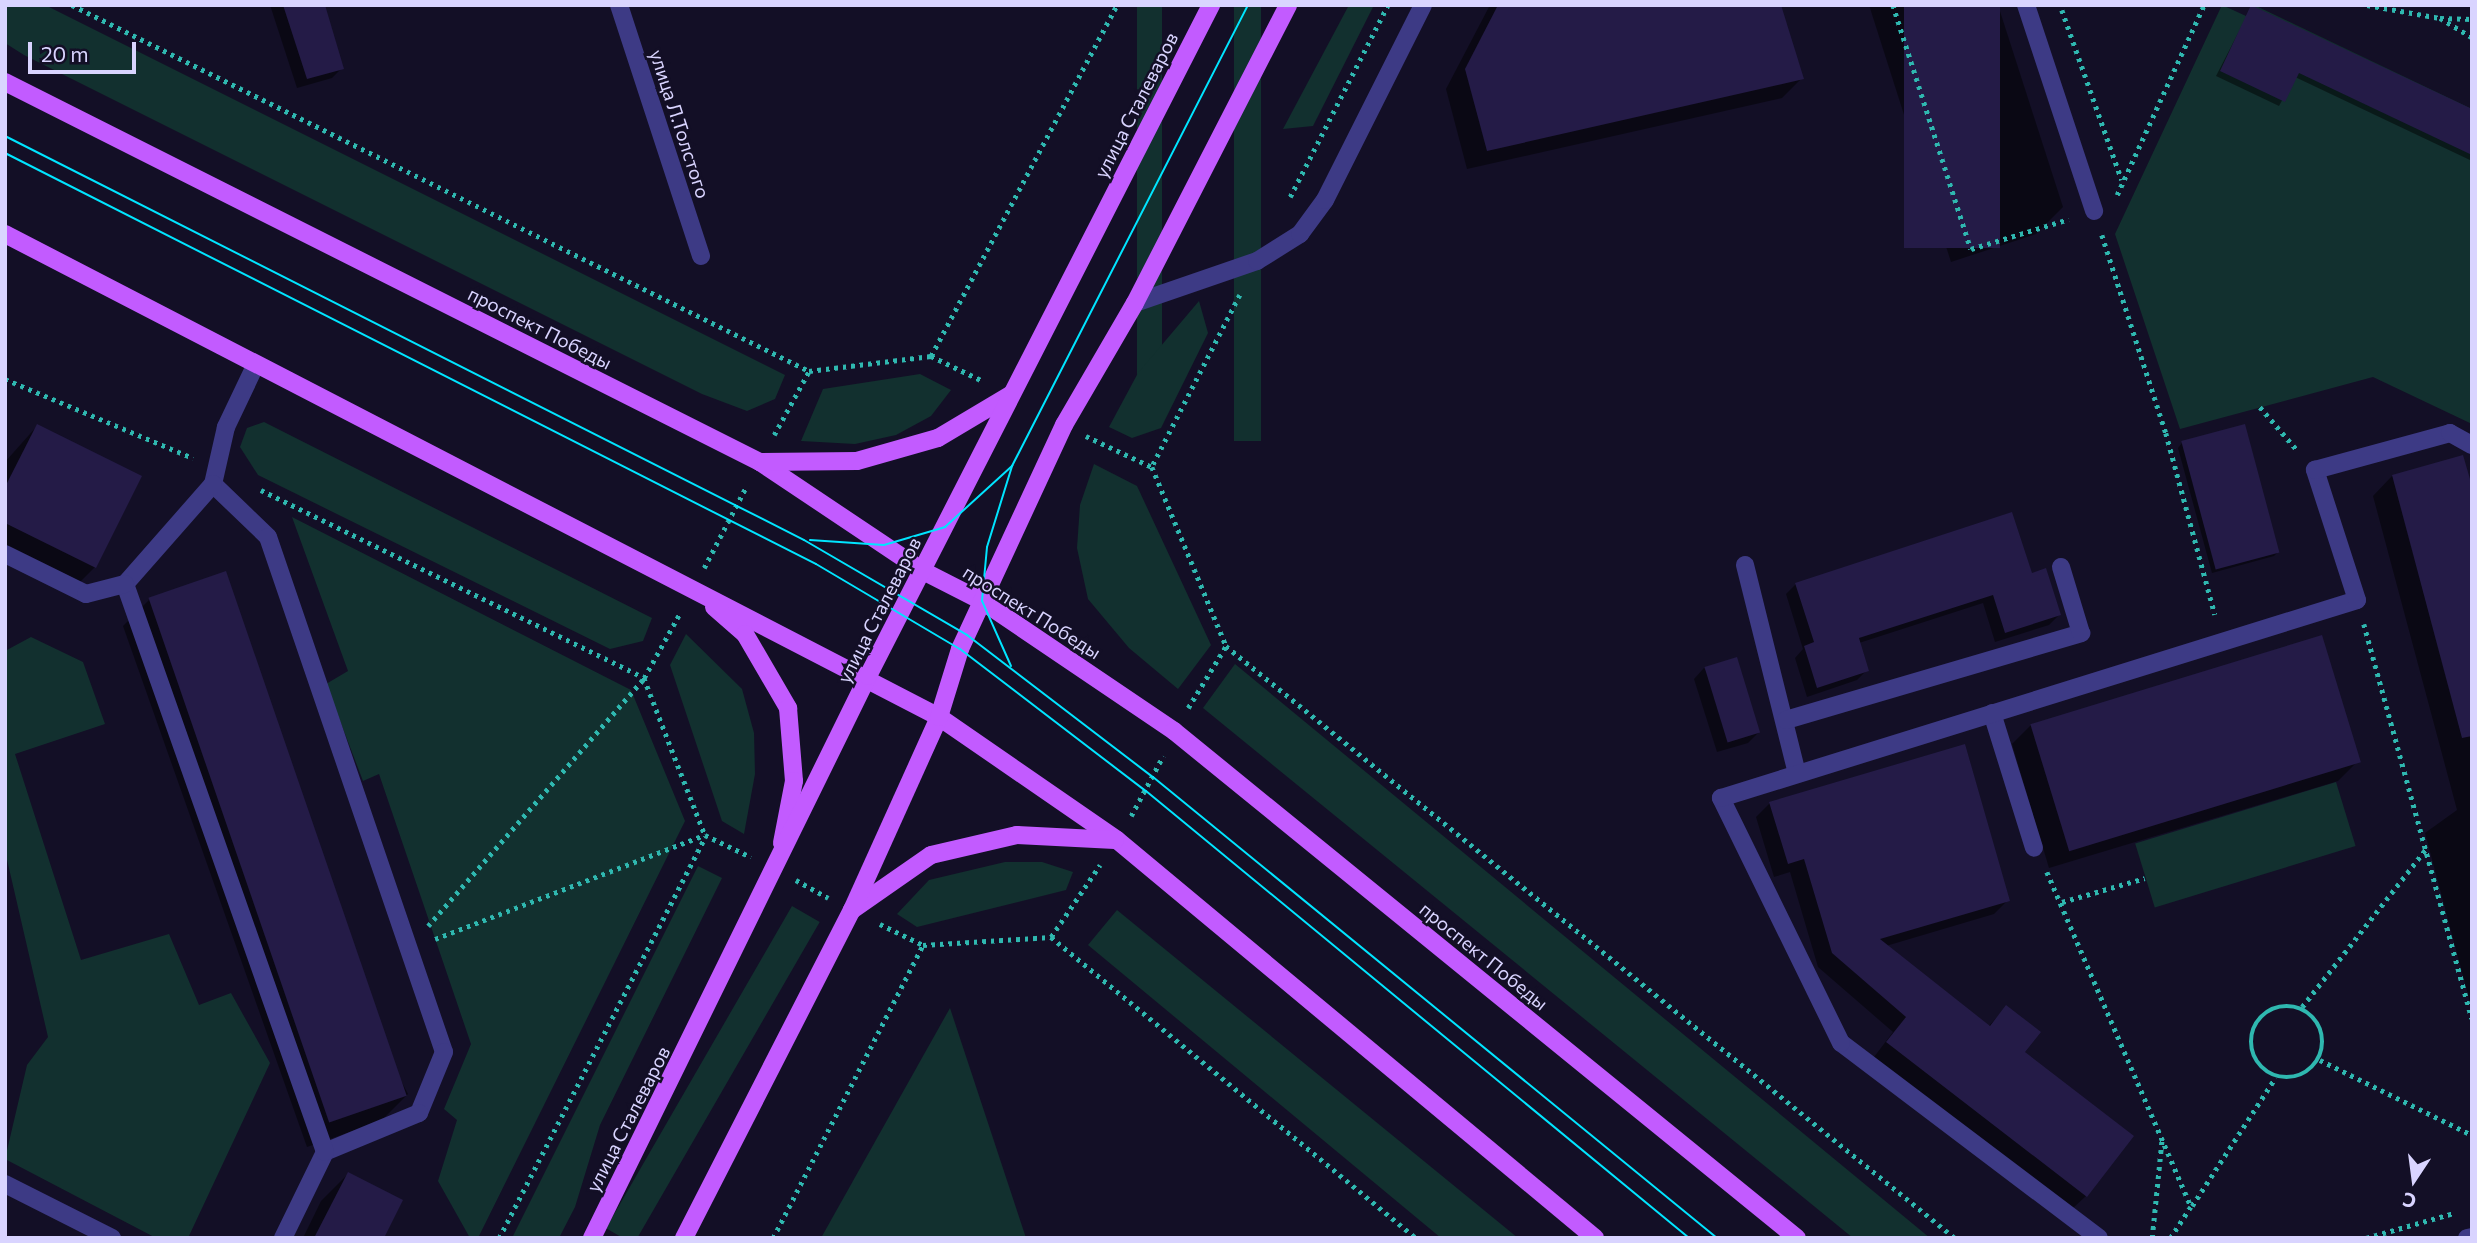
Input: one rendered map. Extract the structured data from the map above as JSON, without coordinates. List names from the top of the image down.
{
  "streets": {
    "main road": ["улица Сталеваров", "проспект Победы"],
    "lane": ["улица Л.Толстого"]
  },
  "crossings": [
    ["улица Сталеваров", "проспект Победы"]
  ],
  "scale_bar": "20 m",
  "north": "bottom"
}
